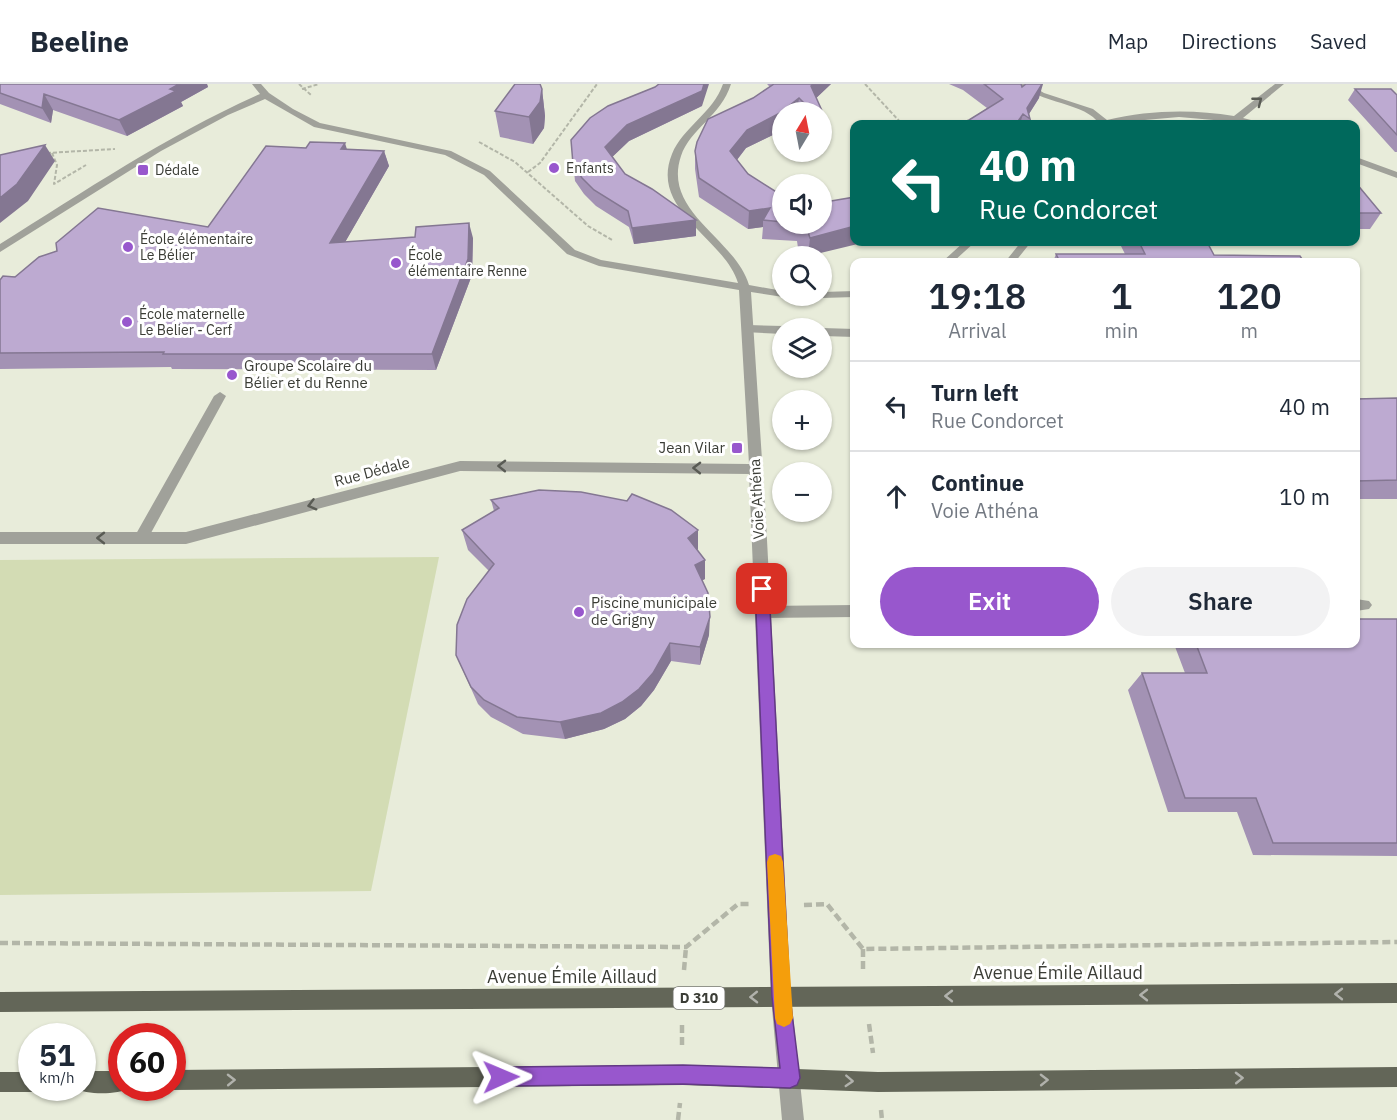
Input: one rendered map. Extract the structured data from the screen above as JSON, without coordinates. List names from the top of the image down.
{
  "streets": {
    "main road": ["Avenue Émile Aillaud", "D 310"],
    "street": ["Rue Dédale", "Voie Athéna"]
  },
  "crossings": [
    ["Rue Dédale", "Voie Athéna"],
    ["Voie Athéna", "Avenue Émile Aillaud"]
  ],
  "one_way": ["Rue Dédale"],
  "places": {
    "other": [
      "Enfants",
      "École élémentaire Le Bélier",
      "École élémentaire Renne",
      "École maternelle Le Belier - Cerf",
      "Groupe Scolaire du Bélier et du Renne",
      "Piscine municipale de Grigny"
    ],
    "transit": ["Dédale", "Jean Vilar"]
  },
  "north": "top",
  "page": {
    "header": "Beeline",
    "nav": ["Map", "Directions", "Saved"],
    "map_buttons": ["+", "−"],
    "turn": ["40 m", "Rue Condorcet"],
    "eta": [
      "19:18",
      "Arrival",
      "1",
      "min",
      "120",
      "m"
    ],
    "list": [
      {
        "name": "Turn left",
        "note": "Rue Condorcet",
        "value": "40 m"
      },
      {
        "name": "Continue",
        "note": "Voie Athéna",
        "value": "10 m"
      }
    ],
    "buttons": ["Exit", "Share"],
    "speed": "51 km/h",
    "limit": "60"
  }
}
